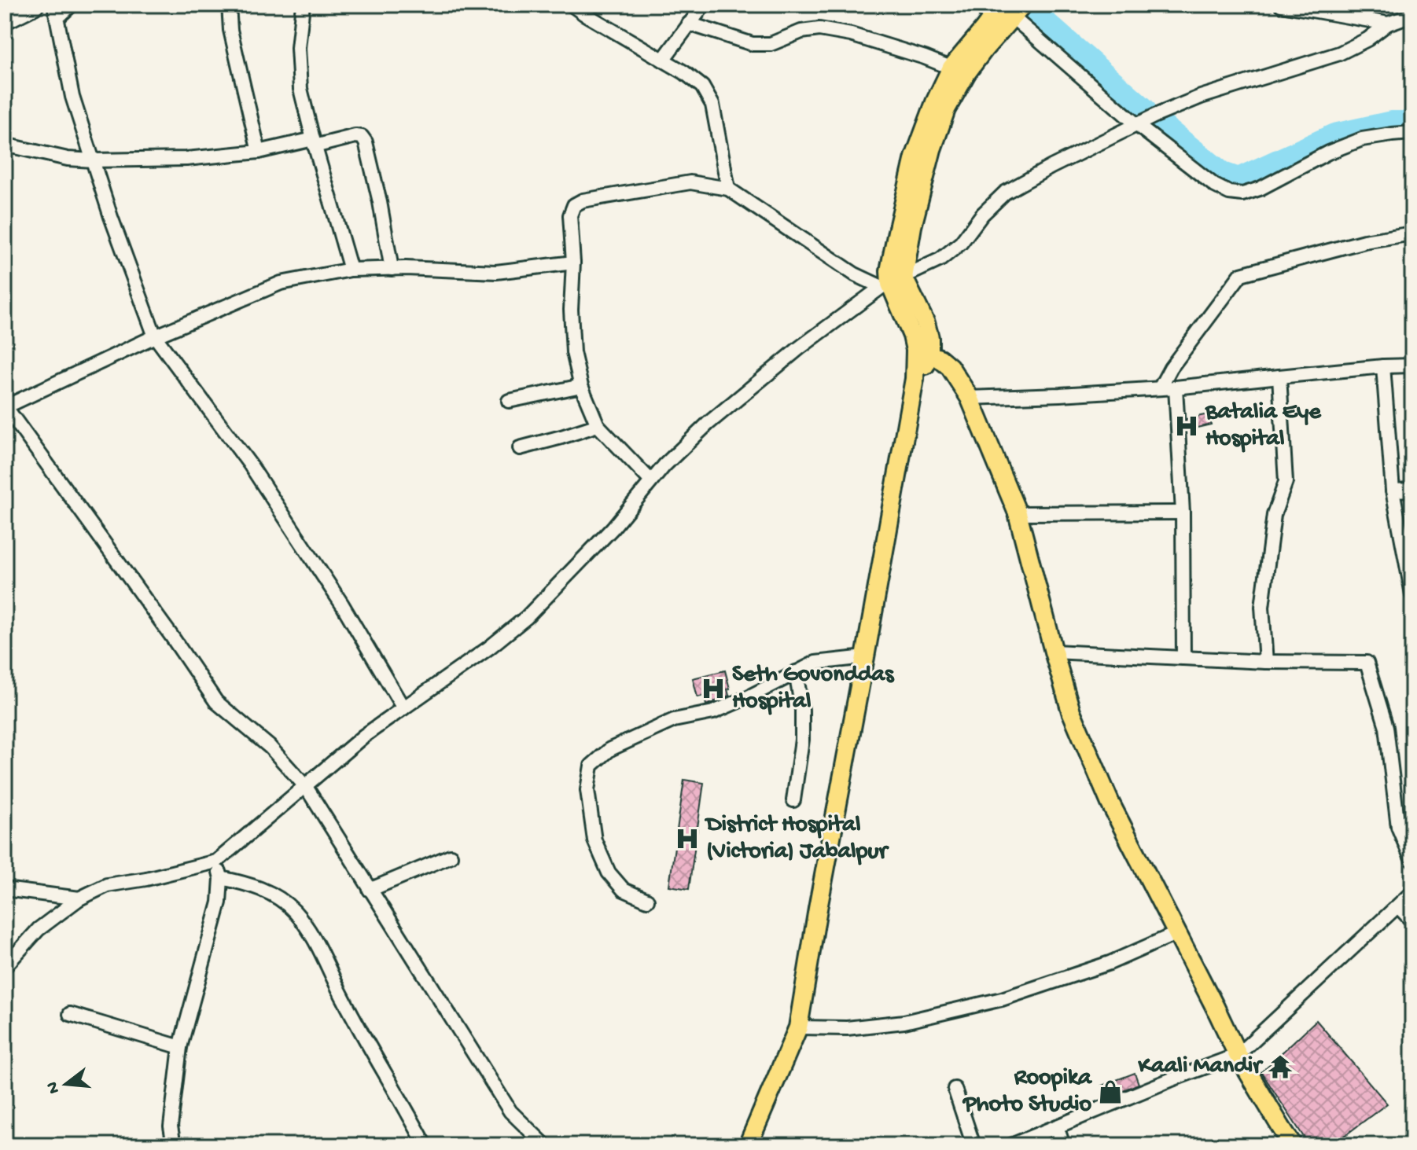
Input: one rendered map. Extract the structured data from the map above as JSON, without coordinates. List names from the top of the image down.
{
  "places": {
    "hospital": ["Batalia Eye Hospital", "Seth Govonddas Hospital", "District Hospital (Victoria) Jabalpur"],
    "temple": ["Kaali Mandir"],
    "shop": ["Roopika Photo Studio"]
  },
  "north": "left"
}
